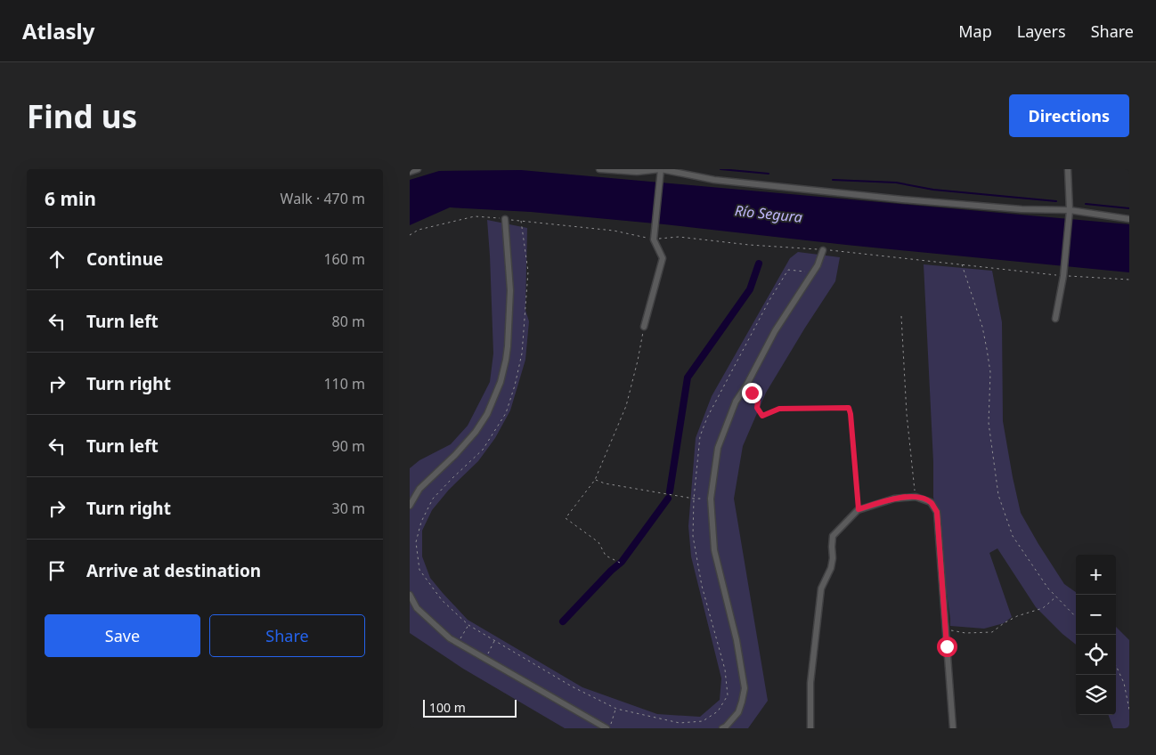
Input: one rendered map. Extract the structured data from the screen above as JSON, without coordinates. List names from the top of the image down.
{
  "water": ["Río Segura"],
  "scale_bar": "100 m",
  "page": {
    "header": "Atlasly",
    "nav": ["Map", "Layers", "Share"],
    "buttons": [
      "Directions",
      ["Save", "Share"]
    ],
    "title": "Find us",
    "heading": ["6 min", "Walk · 470 m"],
    "list": [
      ["Continue", "160 m"],
      ["Turn left", "80 m"],
      ["Turn right", "110 m"],
      ["Turn left", "90 m"],
      ["Turn right", "30 m"],
      "Arrive at destination"
    ],
    "map_buttons": ["+", "−"],
    "scale": "100 m"
  }
}
